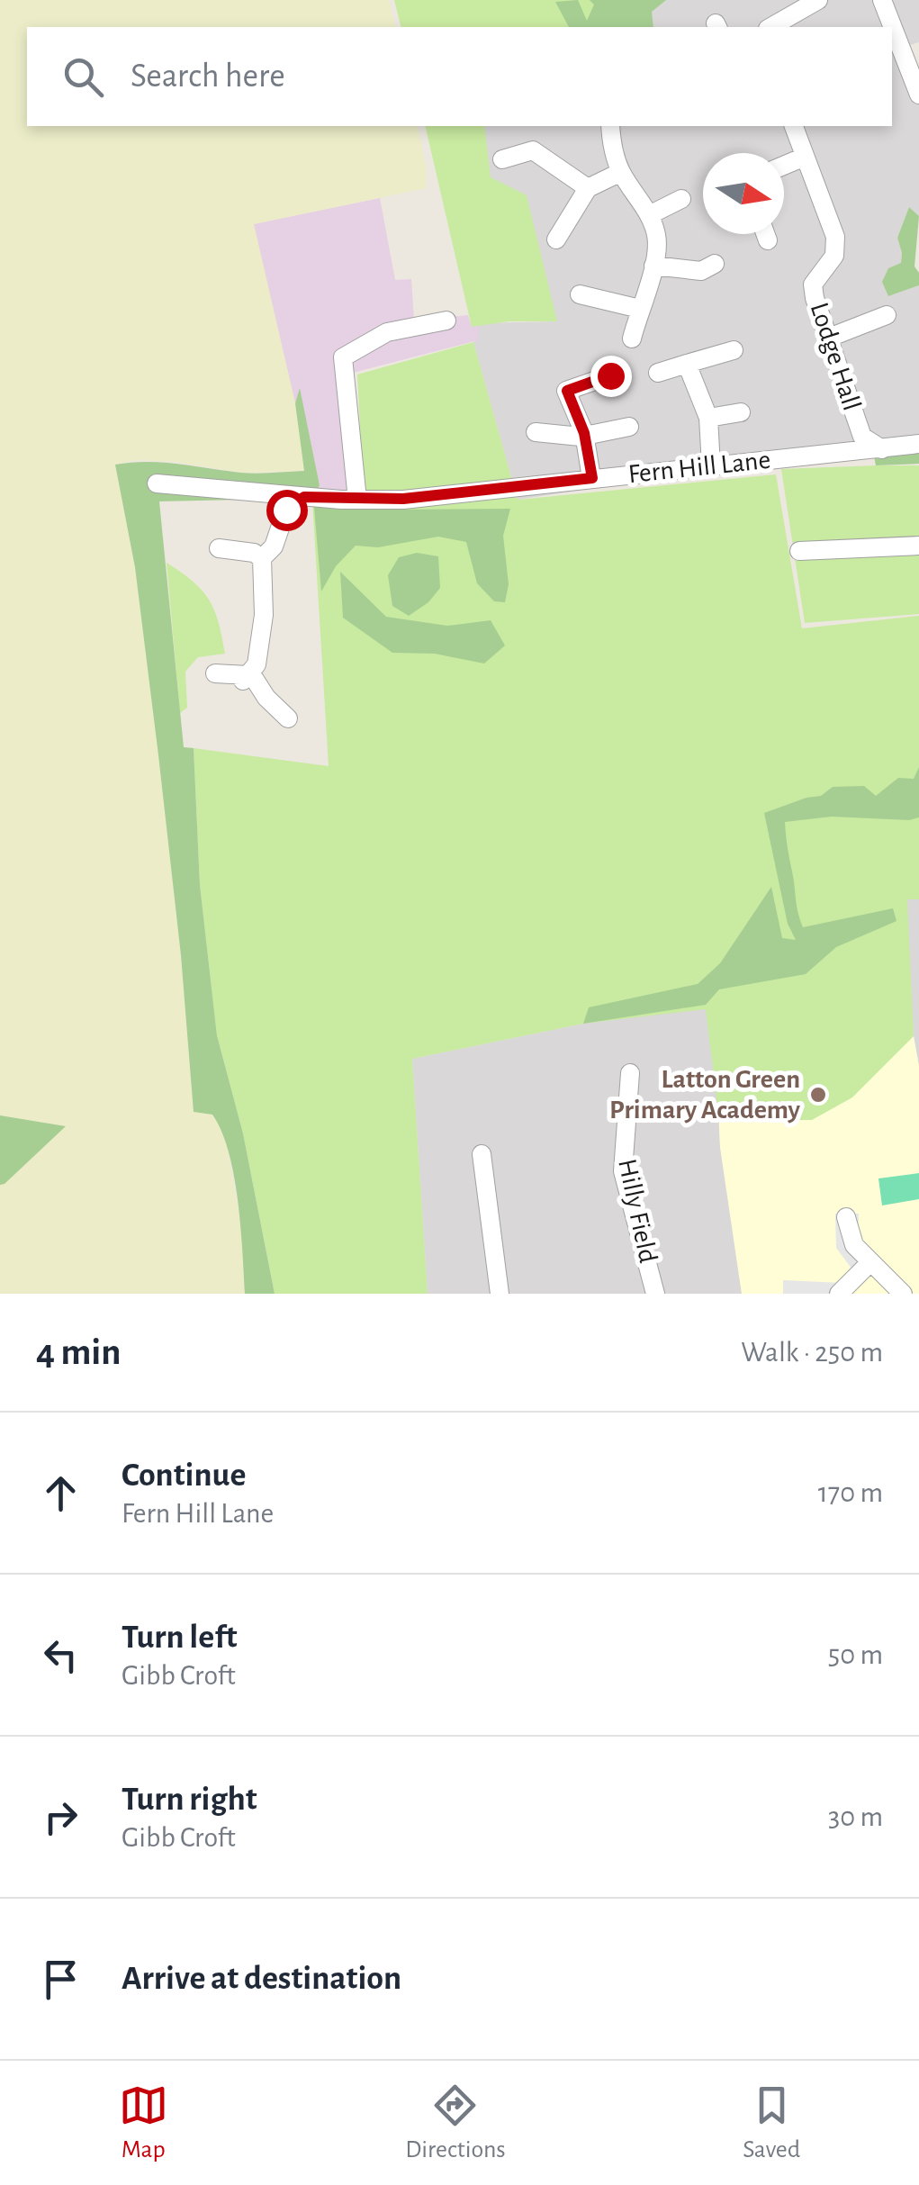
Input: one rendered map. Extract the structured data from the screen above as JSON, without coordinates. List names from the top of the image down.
{
  "streets": {
    "street": ["Lodge Hall", "Fern Hill Lane", "Hilly Field"]
  },
  "crossings": [
    ["Lodge Hall", "Fern Hill Lane"]
  ],
  "places": ["Latton Green Primary Academy"],
  "north": "right",
  "page": {
    "search": "Search here",
    "heading": ["4 min", "Walk · 250 m"],
    "list": [
      ["Continue", "Fern Hill Lane", "170 m"],
      ["Turn left", "Gibb Croft", "50 m"],
      ["Turn right", "Gibb Croft", "30 m"],
      "Arrive at destination"
    ],
    "nav": ["Map", "Directions", "Saved"]
  }
}
